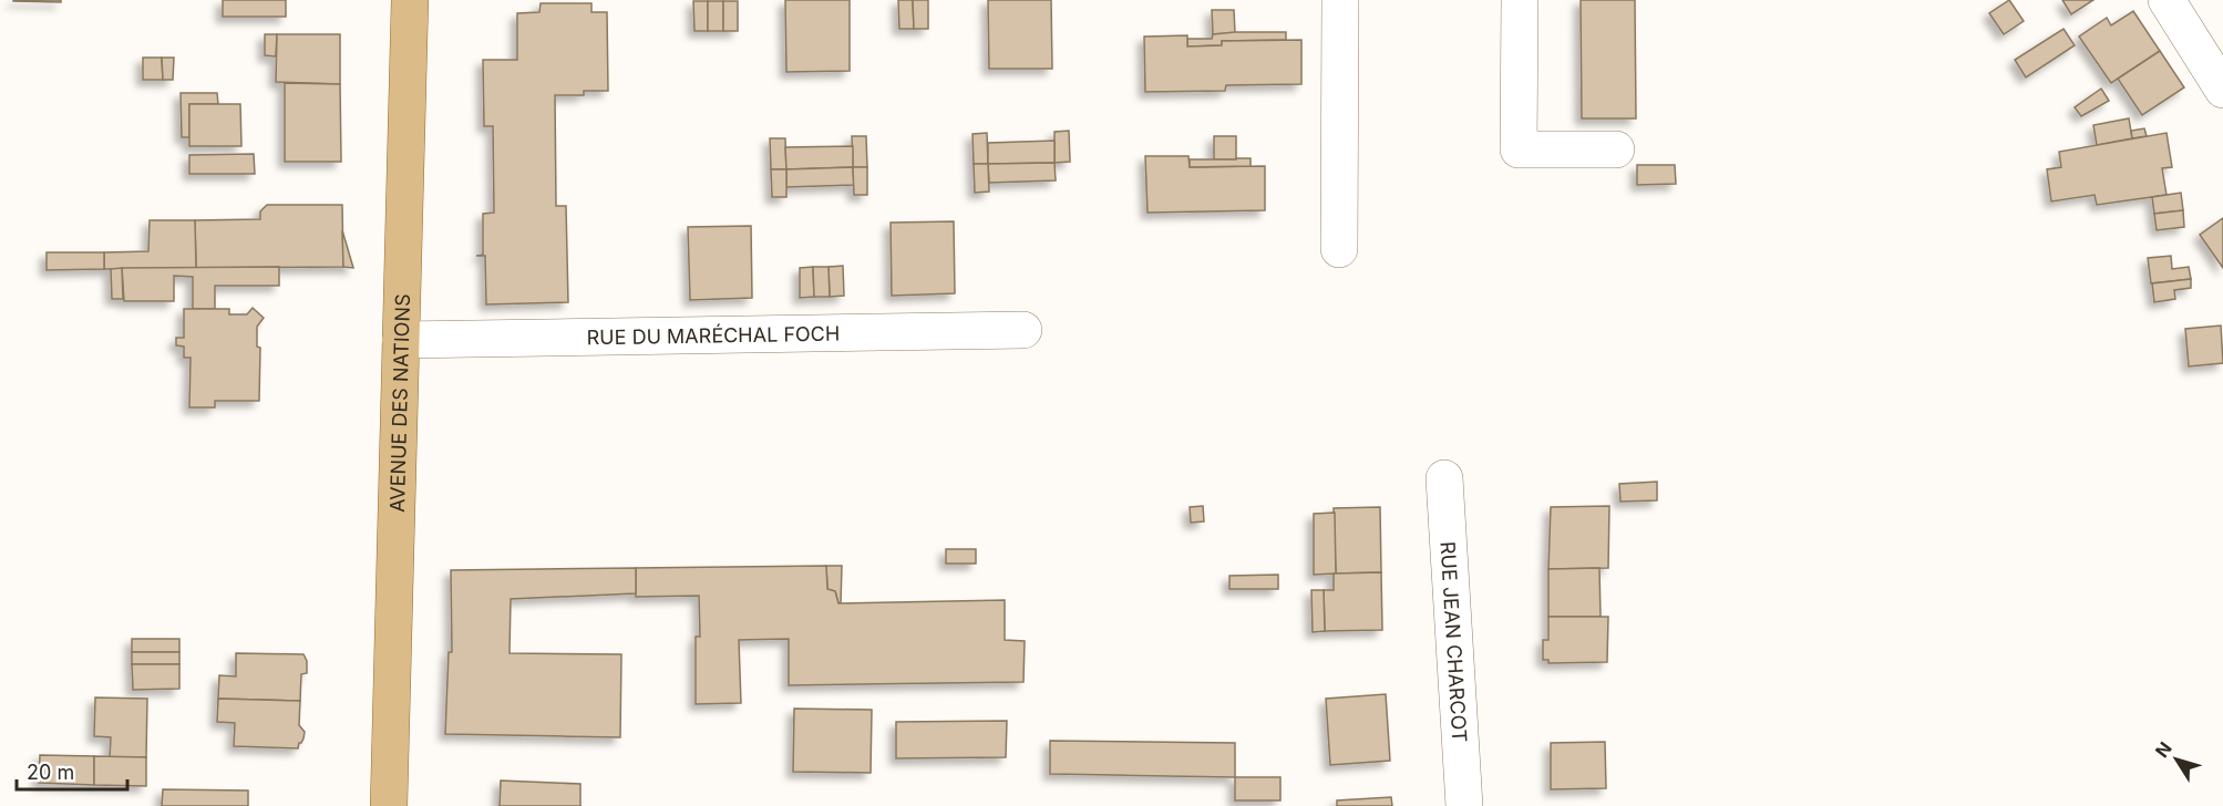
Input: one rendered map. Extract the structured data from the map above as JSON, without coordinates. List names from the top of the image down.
{
  "streets": {
    "main road": ["AVENUE DES NATIONS"],
    "street": ["RUE DU MARÉCHAL FOCH", "RUE JEAN CHARCOT"]
  },
  "crossings": [
    ["RUE DU MARÉCHAL FOCH", "AVENUE DES NATIONS"]
  ],
  "scale_bar": "20 m",
  "north": "top left"
}
